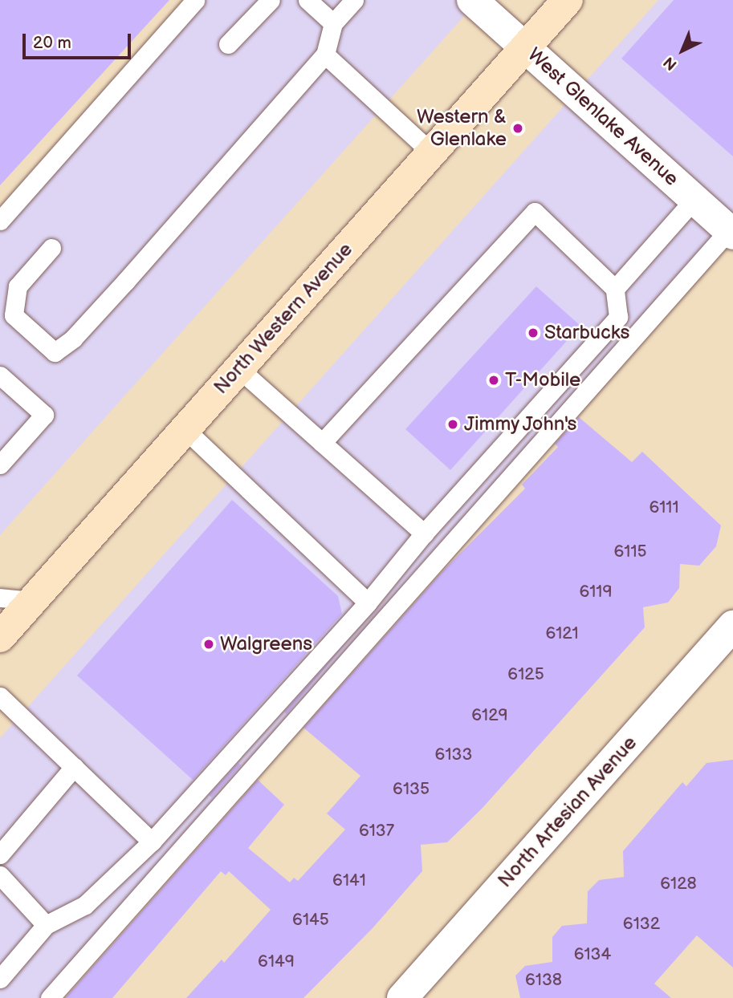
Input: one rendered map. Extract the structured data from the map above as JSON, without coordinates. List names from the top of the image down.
{
  "streets": {
    "main road": ["North Western Avenue"],
    "street": ["West Glenlake Avenue", "North Artesian Avenue"]
  },
  "crossings": [
    ["West Glenlake Avenue", "North Western Avenue"]
  ],
  "places": [
    "Western & Glenlake",
    "Starbucks",
    "T-Mobile",
    "Jimmy John's",
    "Walgreens"
  ],
  "house_numbers": [
    "6111",
    "6115",
    "6119",
    "6121",
    "6125",
    "6129",
    "6133",
    "6135",
    "6137",
    "6141",
    "6128",
    "6145",
    "6132",
    "6134",
    "6149",
    "6138"
  ],
  "scale_bar": "20 m",
  "north": "bottom left"
}
